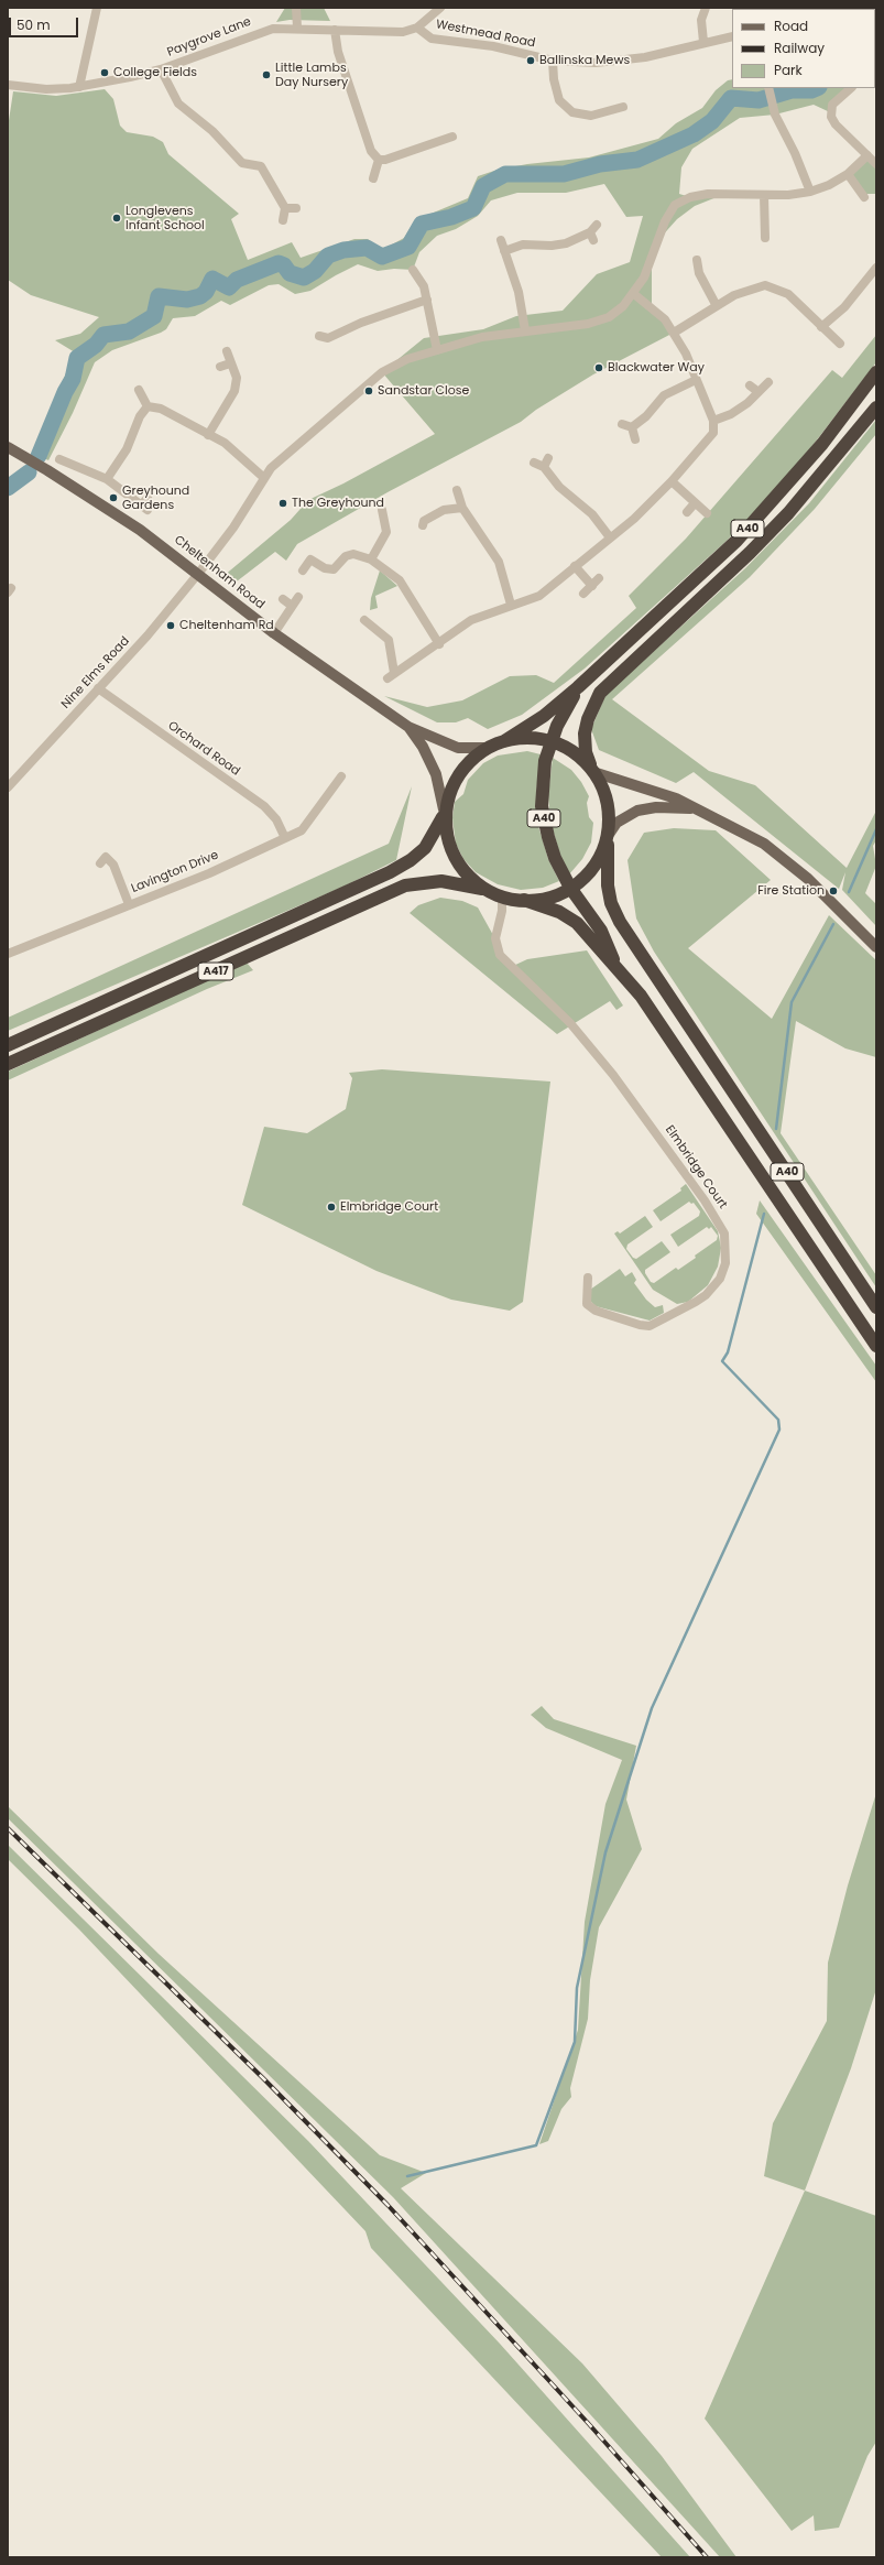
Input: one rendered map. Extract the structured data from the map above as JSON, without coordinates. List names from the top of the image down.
{
  "streets": {
    "highway": ["A40", "A417"],
    "main road": ["Cheltenham Road"],
    "street": [
      "Westmead Road",
      "Paygrove Lane",
      "Nine Elms Road",
      "Orchard Road",
      "Lavington Drive",
      "Elmbridge Court"
    ]
  },
  "crossings": [
    ["Westmead Road", "Paygrove Lane"],
    ["A40", "Cheltenham Road"],
    ["A40", "A417"],
    ["A40", "Elmbridge Court"],
    ["Cheltenham Road", "Nine Elms Road"],
    ["Cheltenham Road", "A417"],
    ["Nine Elms Road", "Orchard Road"],
    ["Orchard Road", "Lavington Drive"]
  ],
  "places": [
    "Ballinska Mews",
    "College Fields",
    "Little Lambs Day Nursery",
    "Longlevens Infant School",
    "Blackwater Way",
    "Sandstar Close",
    "Greyhound Gardens",
    "The Greyhound",
    "Cheltenham Rd",
    "Fire Station",
    "Elmbridge Court"
  ],
  "legend": ["Road", "Railway", "Park"],
  "scale_bar": "50 m"
}
